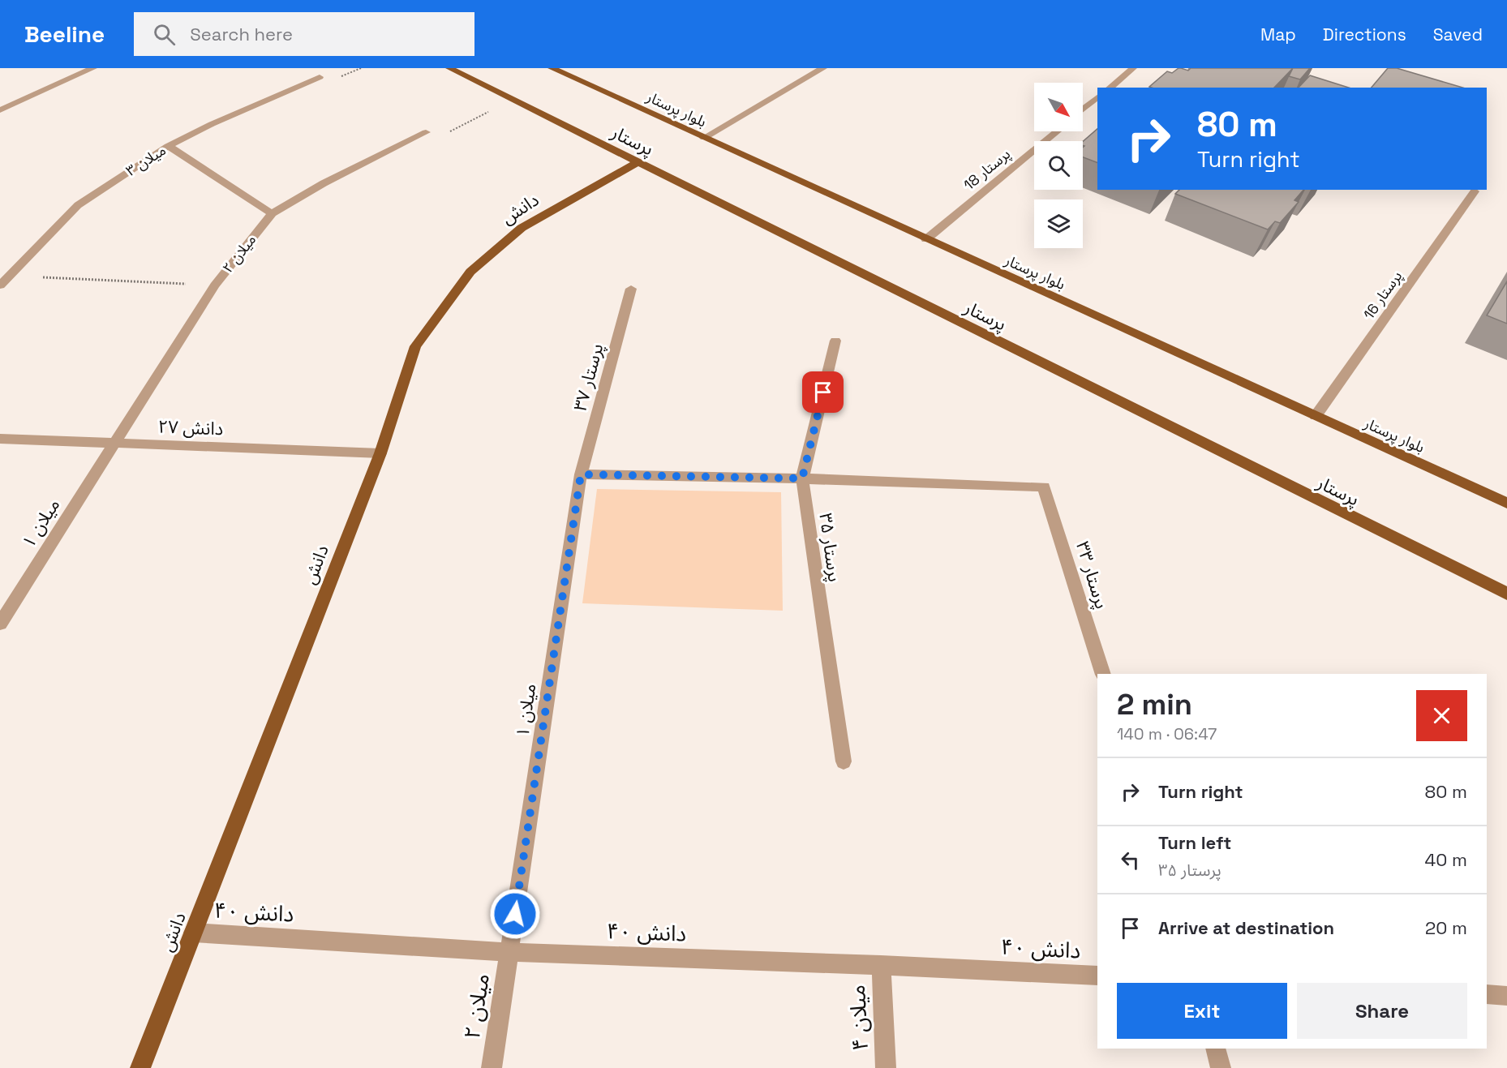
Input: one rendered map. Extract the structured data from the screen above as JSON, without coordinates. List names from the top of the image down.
{
  "streets": {
    "main road": ["بلوار پرستار", "پرستار", "دانش"],
    "street": [
      "میلان ۳",
      "پرستار 18",
      "میلان ۲",
      "پرستار 16",
      "پرستار ۳۷",
      "دانش ۲۷",
      "میلان ۱",
      "پرستار ۳۵",
      "پرستار ۳۳",
      "دانش ۴۰",
      "میلان ۴"
    ]
  },
  "crossings": [
    ["بلوار پرستار", "پرستار 18"],
    ["بلوار پرستار", "پرستار 16"],
    ["پرستار", "دانش"],
    ["دانش", "دانش ۲۷"],
    ["دانش", "دانش ۴۰"],
    ["میلان ۲", "دانش ۲۷"],
    ["میلان ۲", "میلان ۱"],
    ["میلان ۲", "دانش ۴۰"],
    ["پرستار ۳۷", "میلان ۱"],
    ["دانش ۲۷", "میلان ۱"],
    ["میلان ۱", "دانش ۴۰"],
    ["پرستار ۳۵", "پرستار ۳۳"],
    ["دانش ۴۰", "میلان ۴"]
  ],
  "north": "bottom right",
  "page": {
    "header": "Beeline",
    "search": "Search here",
    "nav": ["Map", "Directions", "Saved"],
    "turn": ["80 m", "Turn right"],
    "heading": ["2 min", "140 m · 06:47"],
    "list": [
      {
        "name": "Turn right",
        "value": "80 m"
      },
      {
        "name": "Turn left",
        "note": "پرستار ۳۵",
        "value": "40 m"
      },
      {
        "name": "Arrive at destination",
        "value": "20 m"
      }
    ],
    "buttons": ["Exit", "Share"]
  }
}
